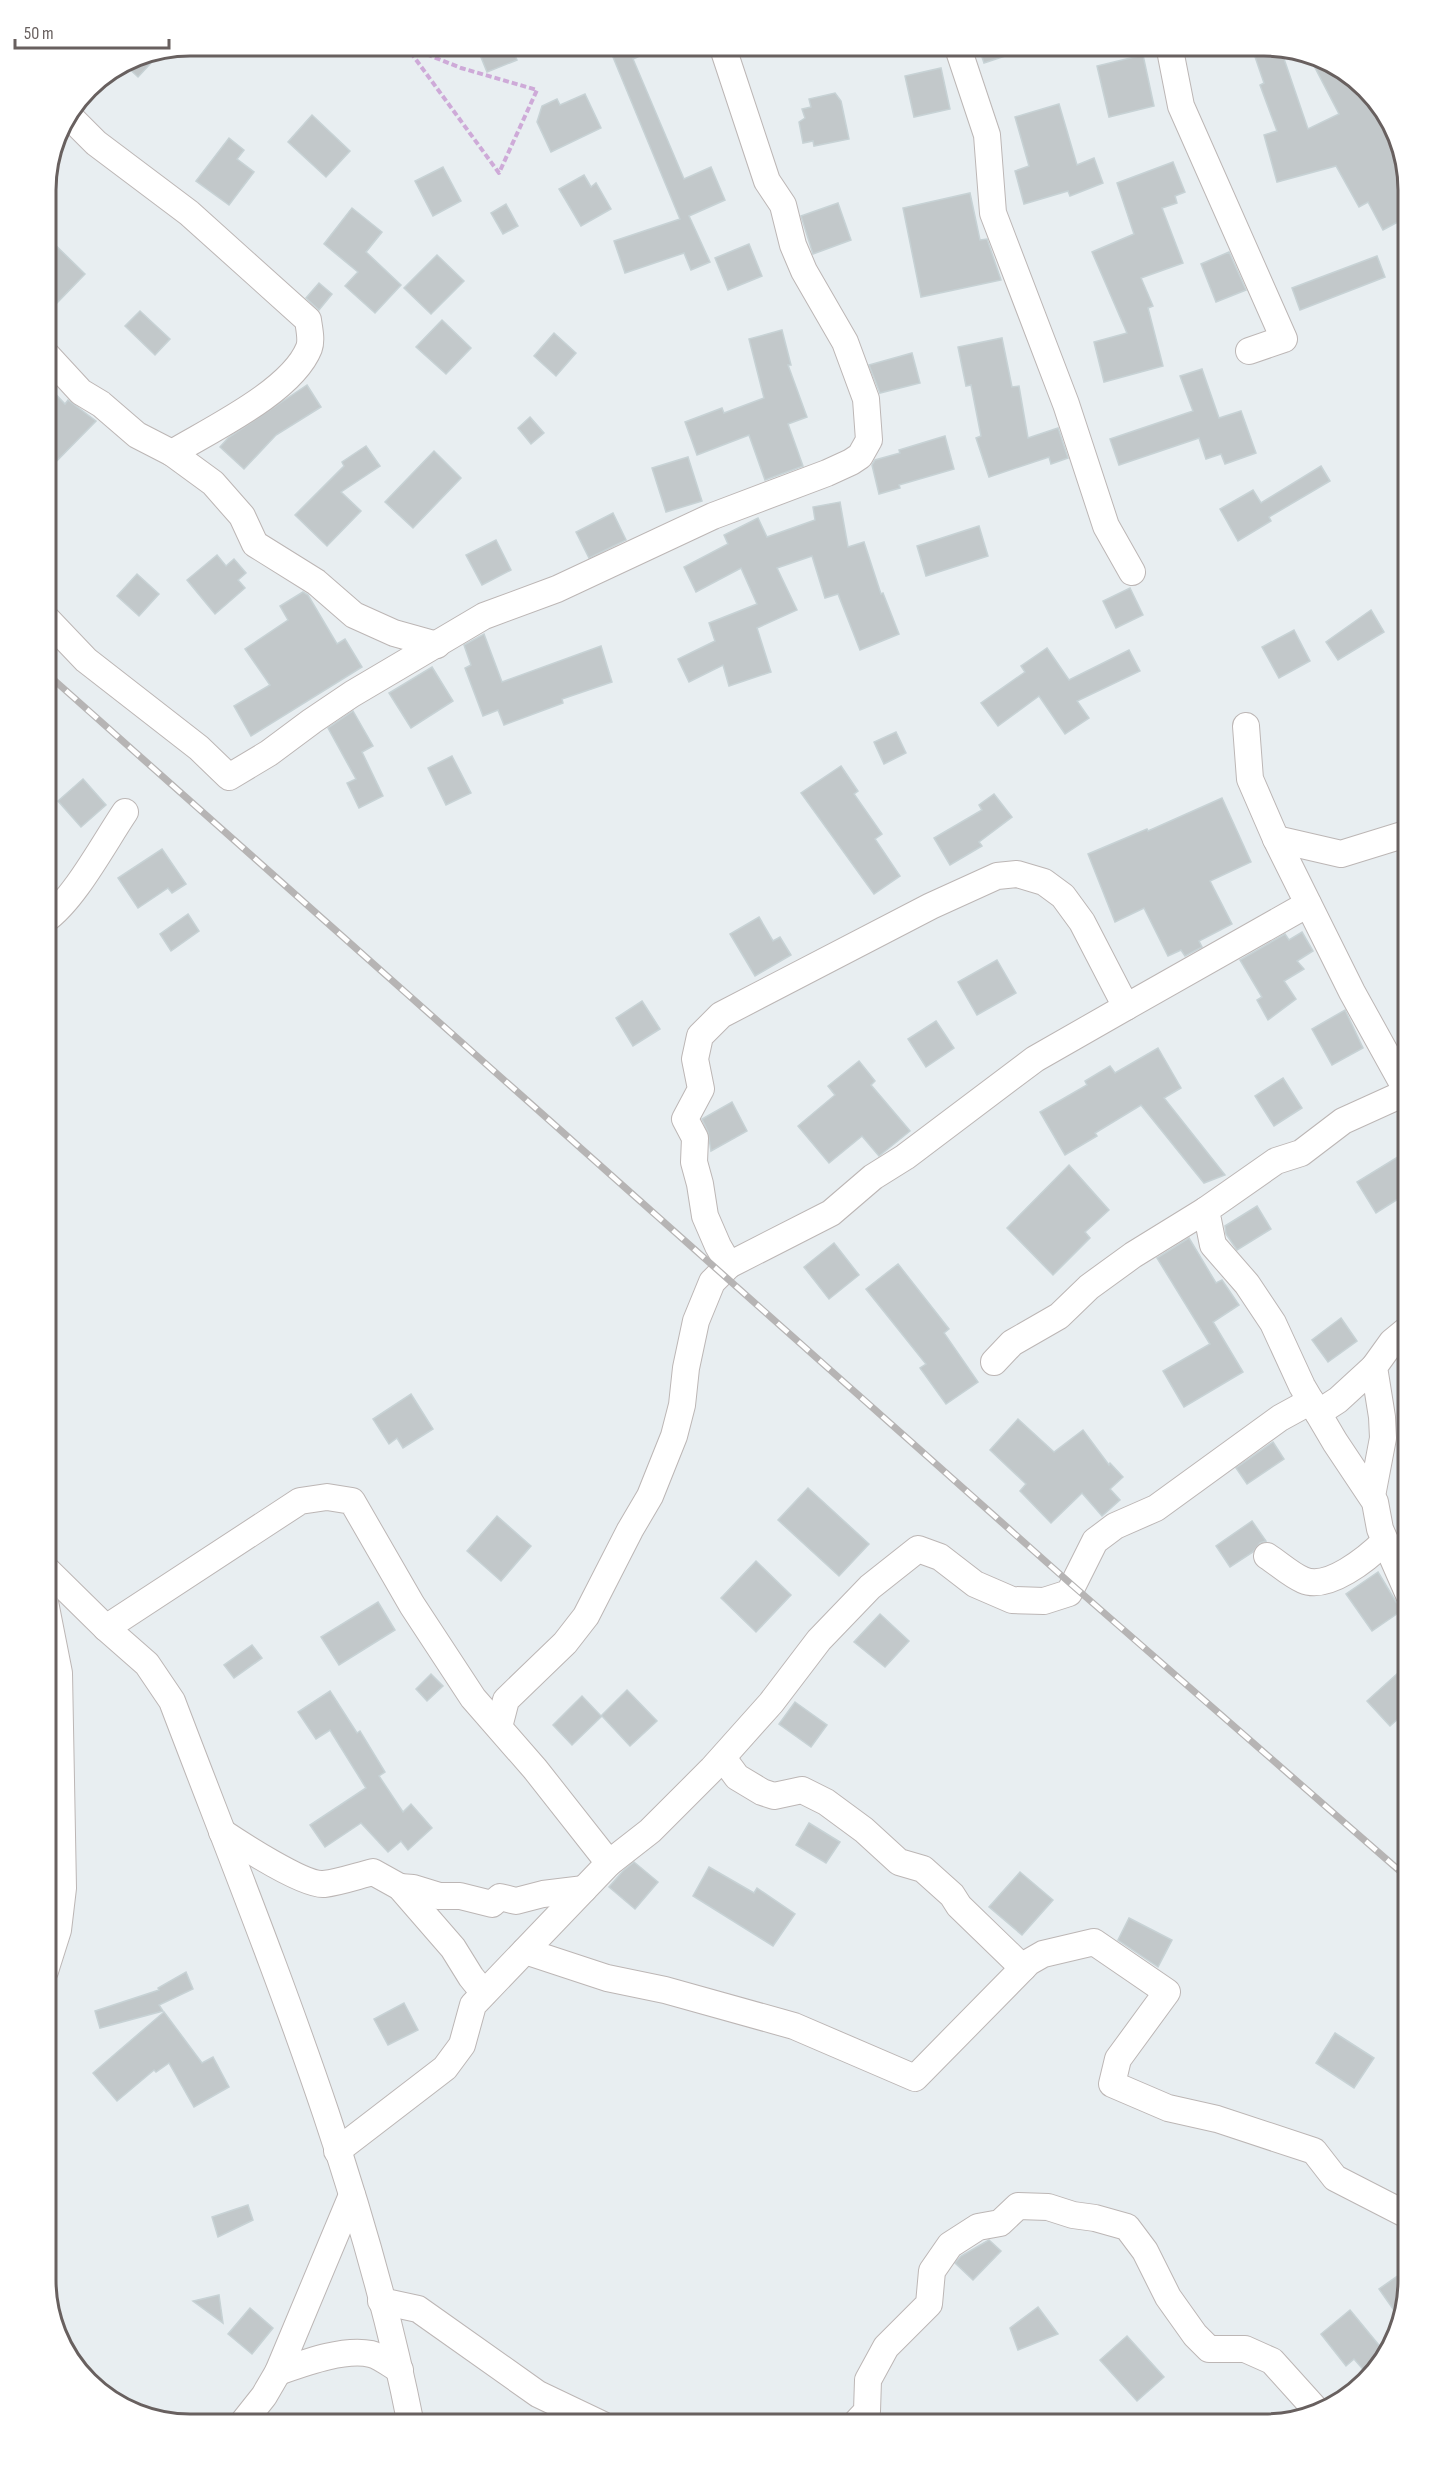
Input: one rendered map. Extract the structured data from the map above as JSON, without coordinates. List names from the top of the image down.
{
  "scale_bar": "50 m"
}
